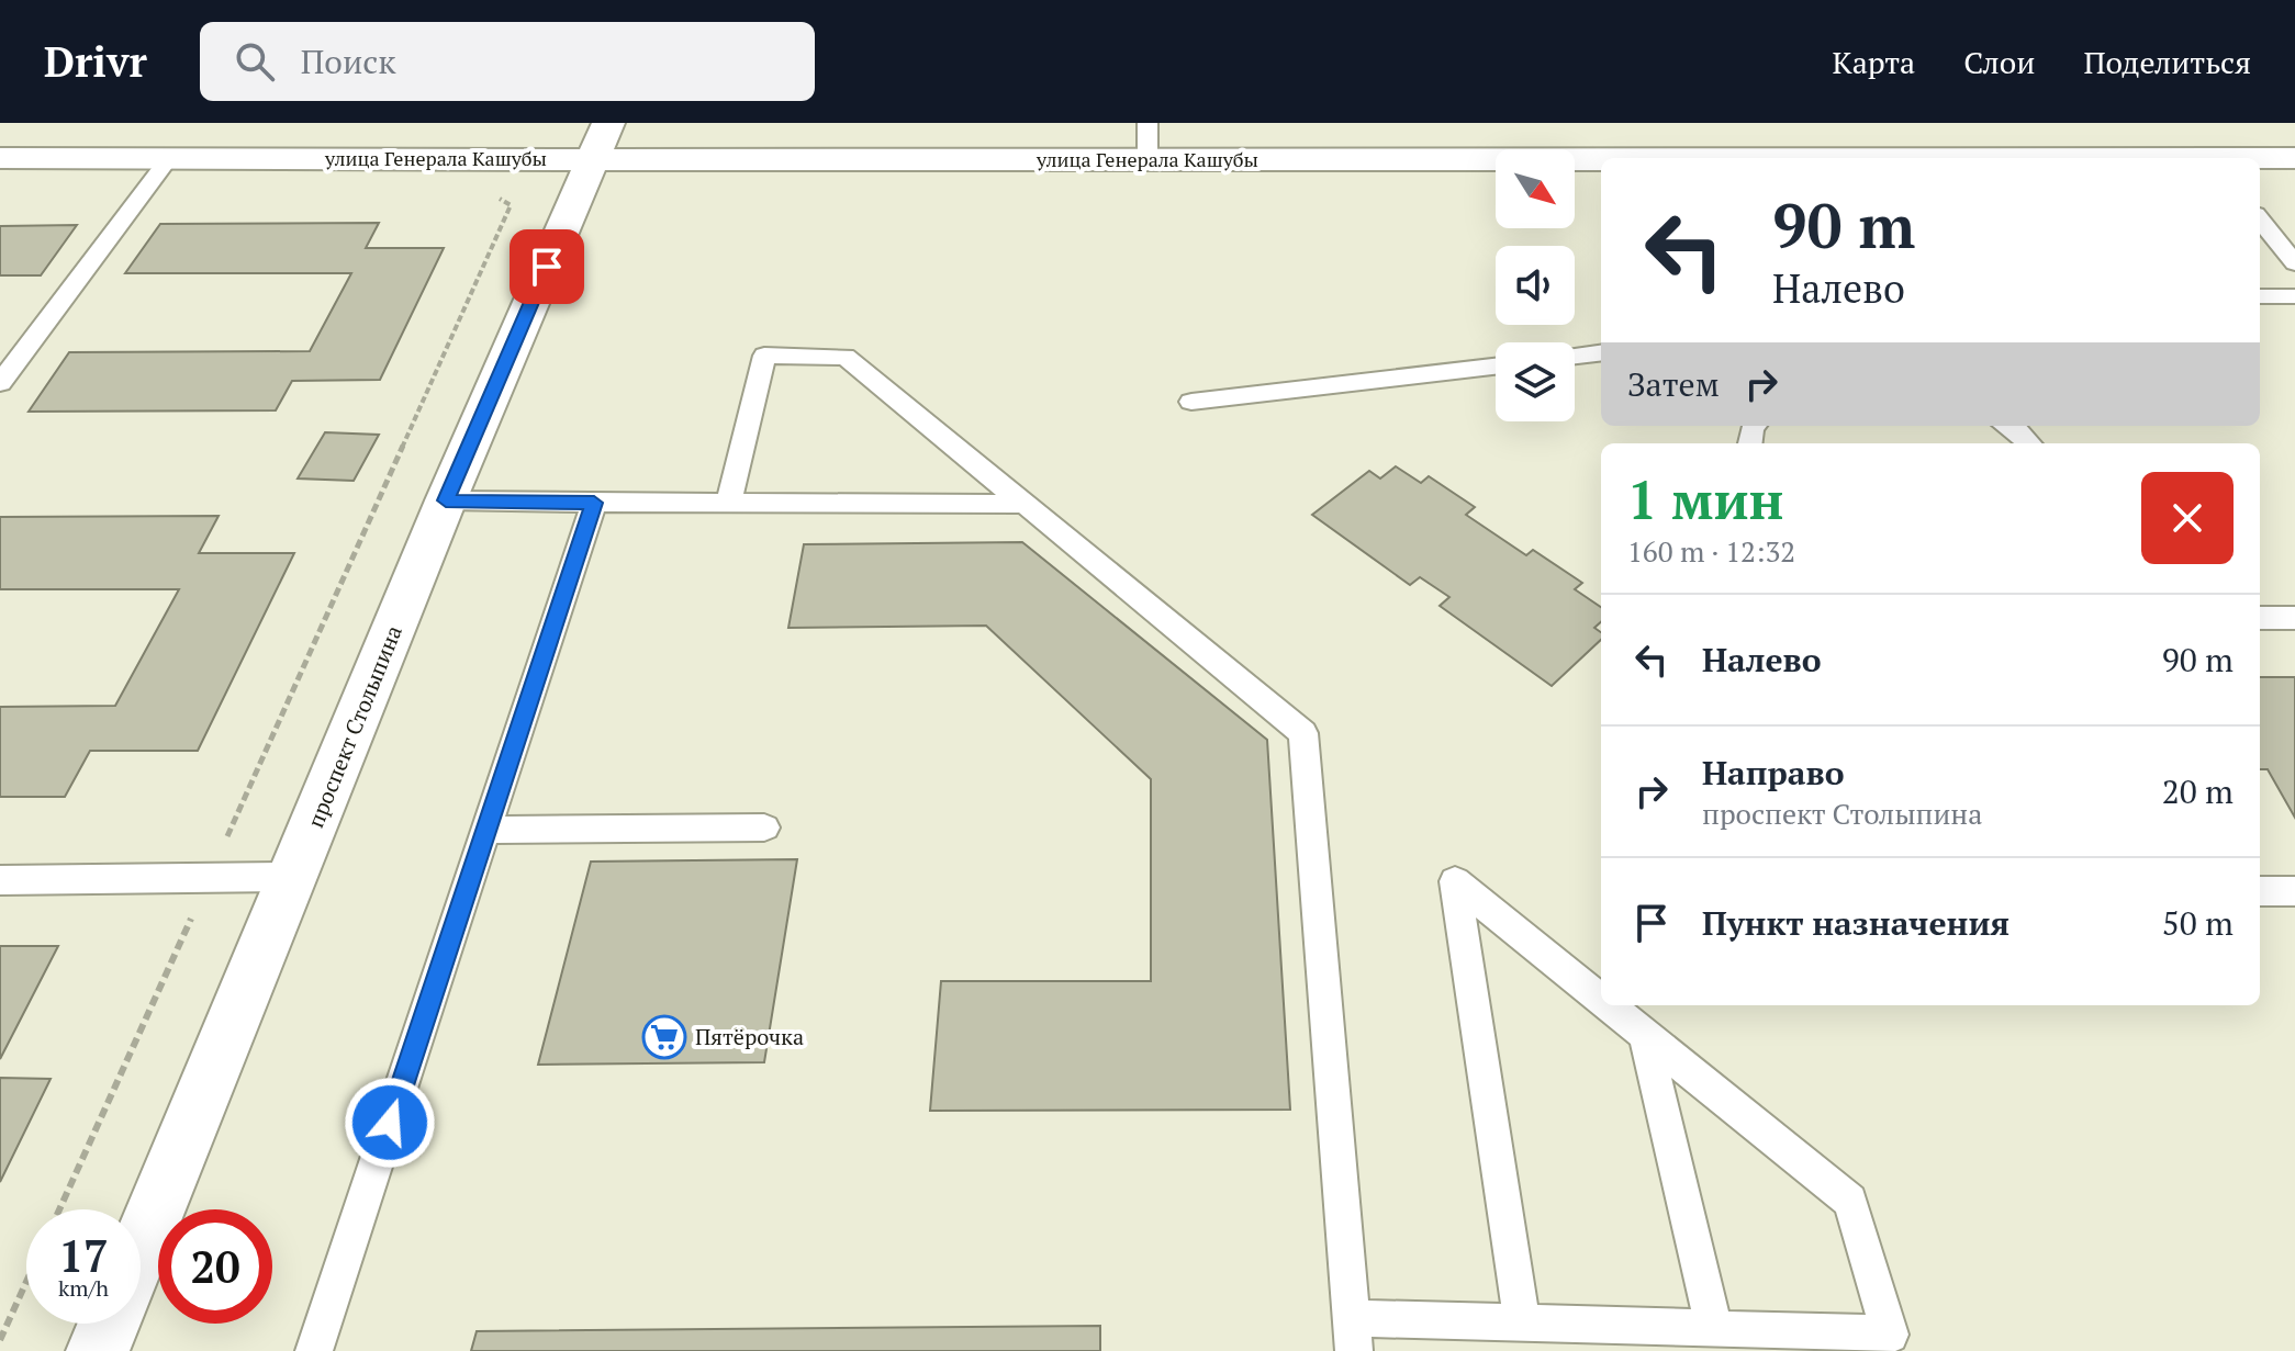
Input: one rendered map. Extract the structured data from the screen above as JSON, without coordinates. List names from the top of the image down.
{
  "streets": {
    "street": ["улица Генерала Кашубы", "проспект Столыпина"]
  },
  "crossings": [
    ["улица Генерала Кашубы", "проспект Столыпина"]
  ],
  "places": {
    "supermarket": ["Пятёрочка"]
  },
  "north": "bottom right",
  "page": {
    "header": "Drivr",
    "search": "Поиск",
    "nav": ["Карта", "Слои", "Поделиться"],
    "turn": ["90 m", "Налево"],
    "then": "Затем",
    "heading": ["1 мин", "160 m · 12:32"],
    "list": [
      {
        "name": "Налево",
        "value": "90 m"
      },
      {
        "name": "Направо",
        "note": "проспект Столыпина",
        "value": "20 m"
      },
      {
        "name": "Пункт назначения",
        "value": "50 m"
      }
    ],
    "speed": "17 km/h",
    "limit": "20"
  }
}
